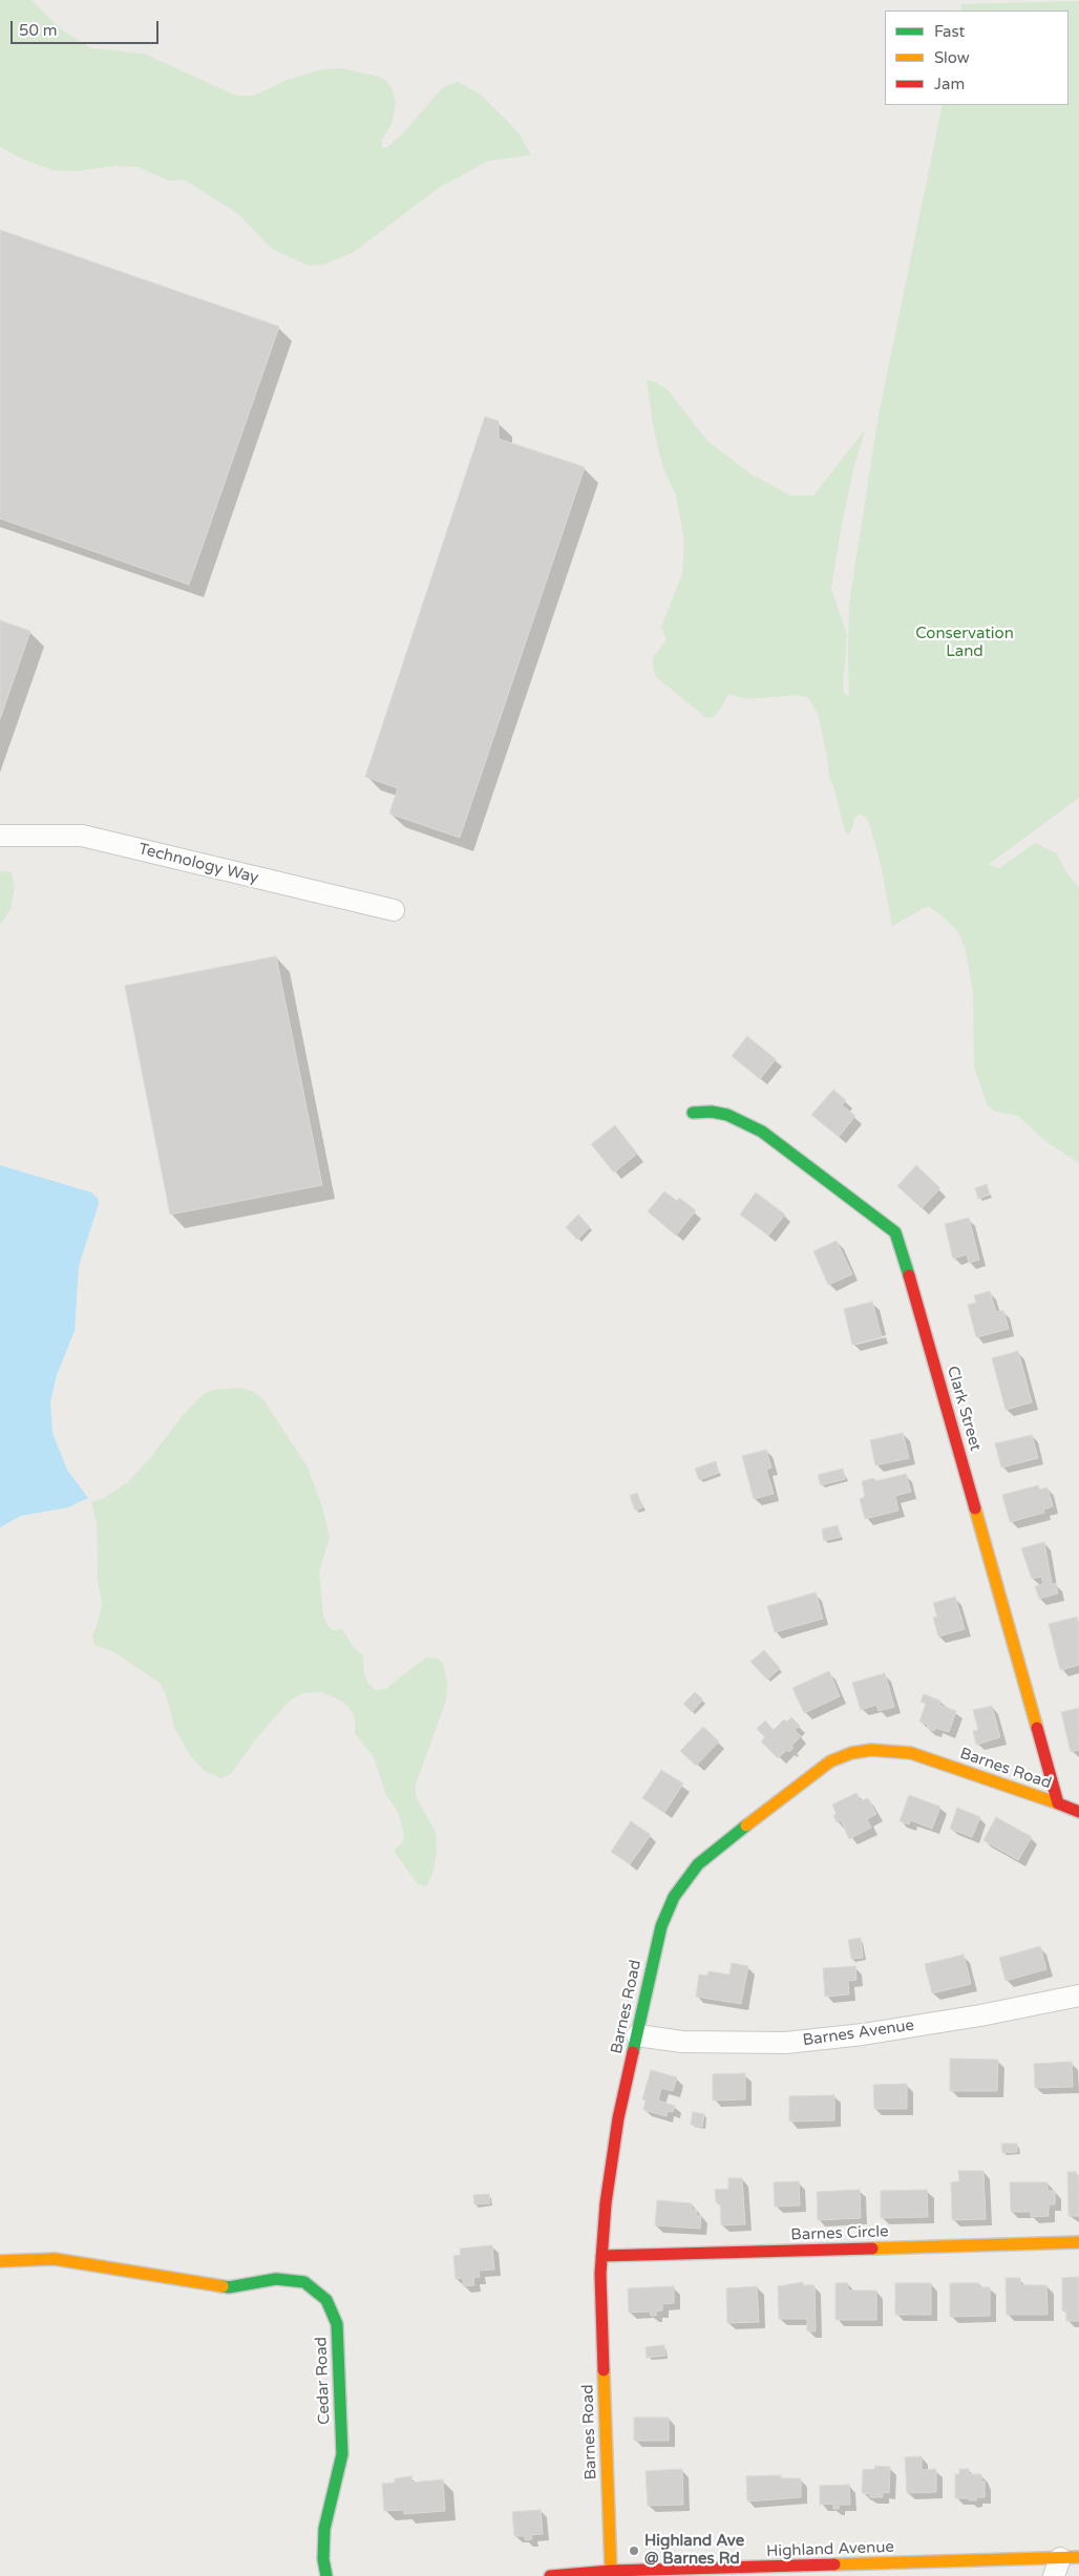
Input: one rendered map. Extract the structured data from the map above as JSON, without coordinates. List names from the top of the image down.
{
  "streets": {
    "street": [
      "Technology Way",
      "Clark Street",
      "Barnes Road",
      "Barnes Avenue",
      "Barnes Circle",
      "Cedar Road",
      "Highland Avenue"
    ]
  },
  "crossings": [
    ["Clark Street", "Barnes Road"],
    ["Barnes Road", "Barnes Avenue"],
    ["Barnes Road", "Barnes Circle"],
    ["Barnes Road", "Highland Avenue"]
  ],
  "parks": ["Conservation Land"],
  "places": ["Highland Ave @ Barnes Rd"],
  "legend": ["Fast", "Slow", "Jam"],
  "scale_bar": "50 m"
}
